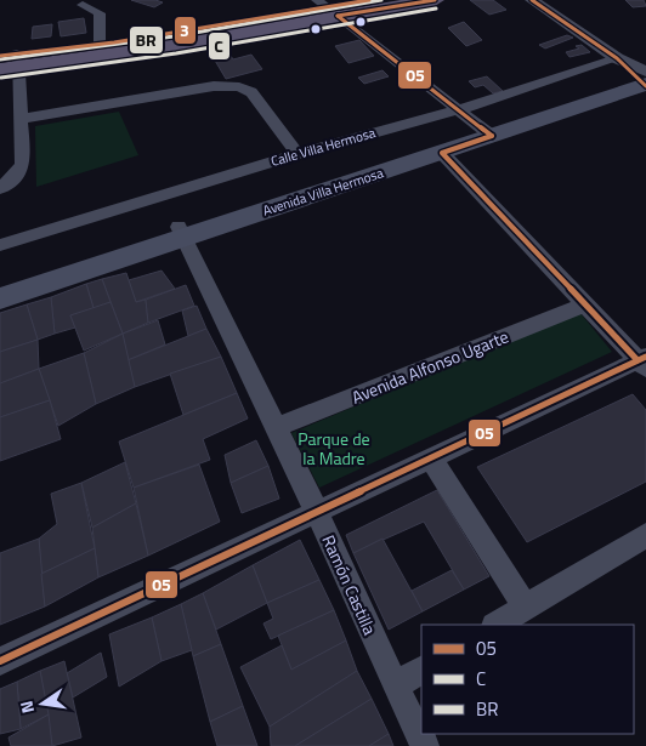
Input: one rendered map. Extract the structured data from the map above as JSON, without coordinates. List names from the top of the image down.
{
  "streets": {
    "main road": ["Avenida Villa Hermosa"],
    "street": ["Calle Villa Hermosa", "Avenida Alfonso Ugarte", "Ramón Castilla"]
  },
  "crossings": [
    ["Calle Villa Hermosa", "Avenida Villa Hermosa"],
    ["Avenida Villa Hermosa", "Ramón Castilla"],
    ["Avenida Alfonso Ugarte", "Ramón Castilla"]
  ],
  "parks": ["Parque de la Madre"],
  "lines": [
    "transit line 05",
    "transit line BR",
    "transit line 3",
    "transit line C"
  ],
  "legend": ["05", "C", "BR"],
  "north": "left"
}
